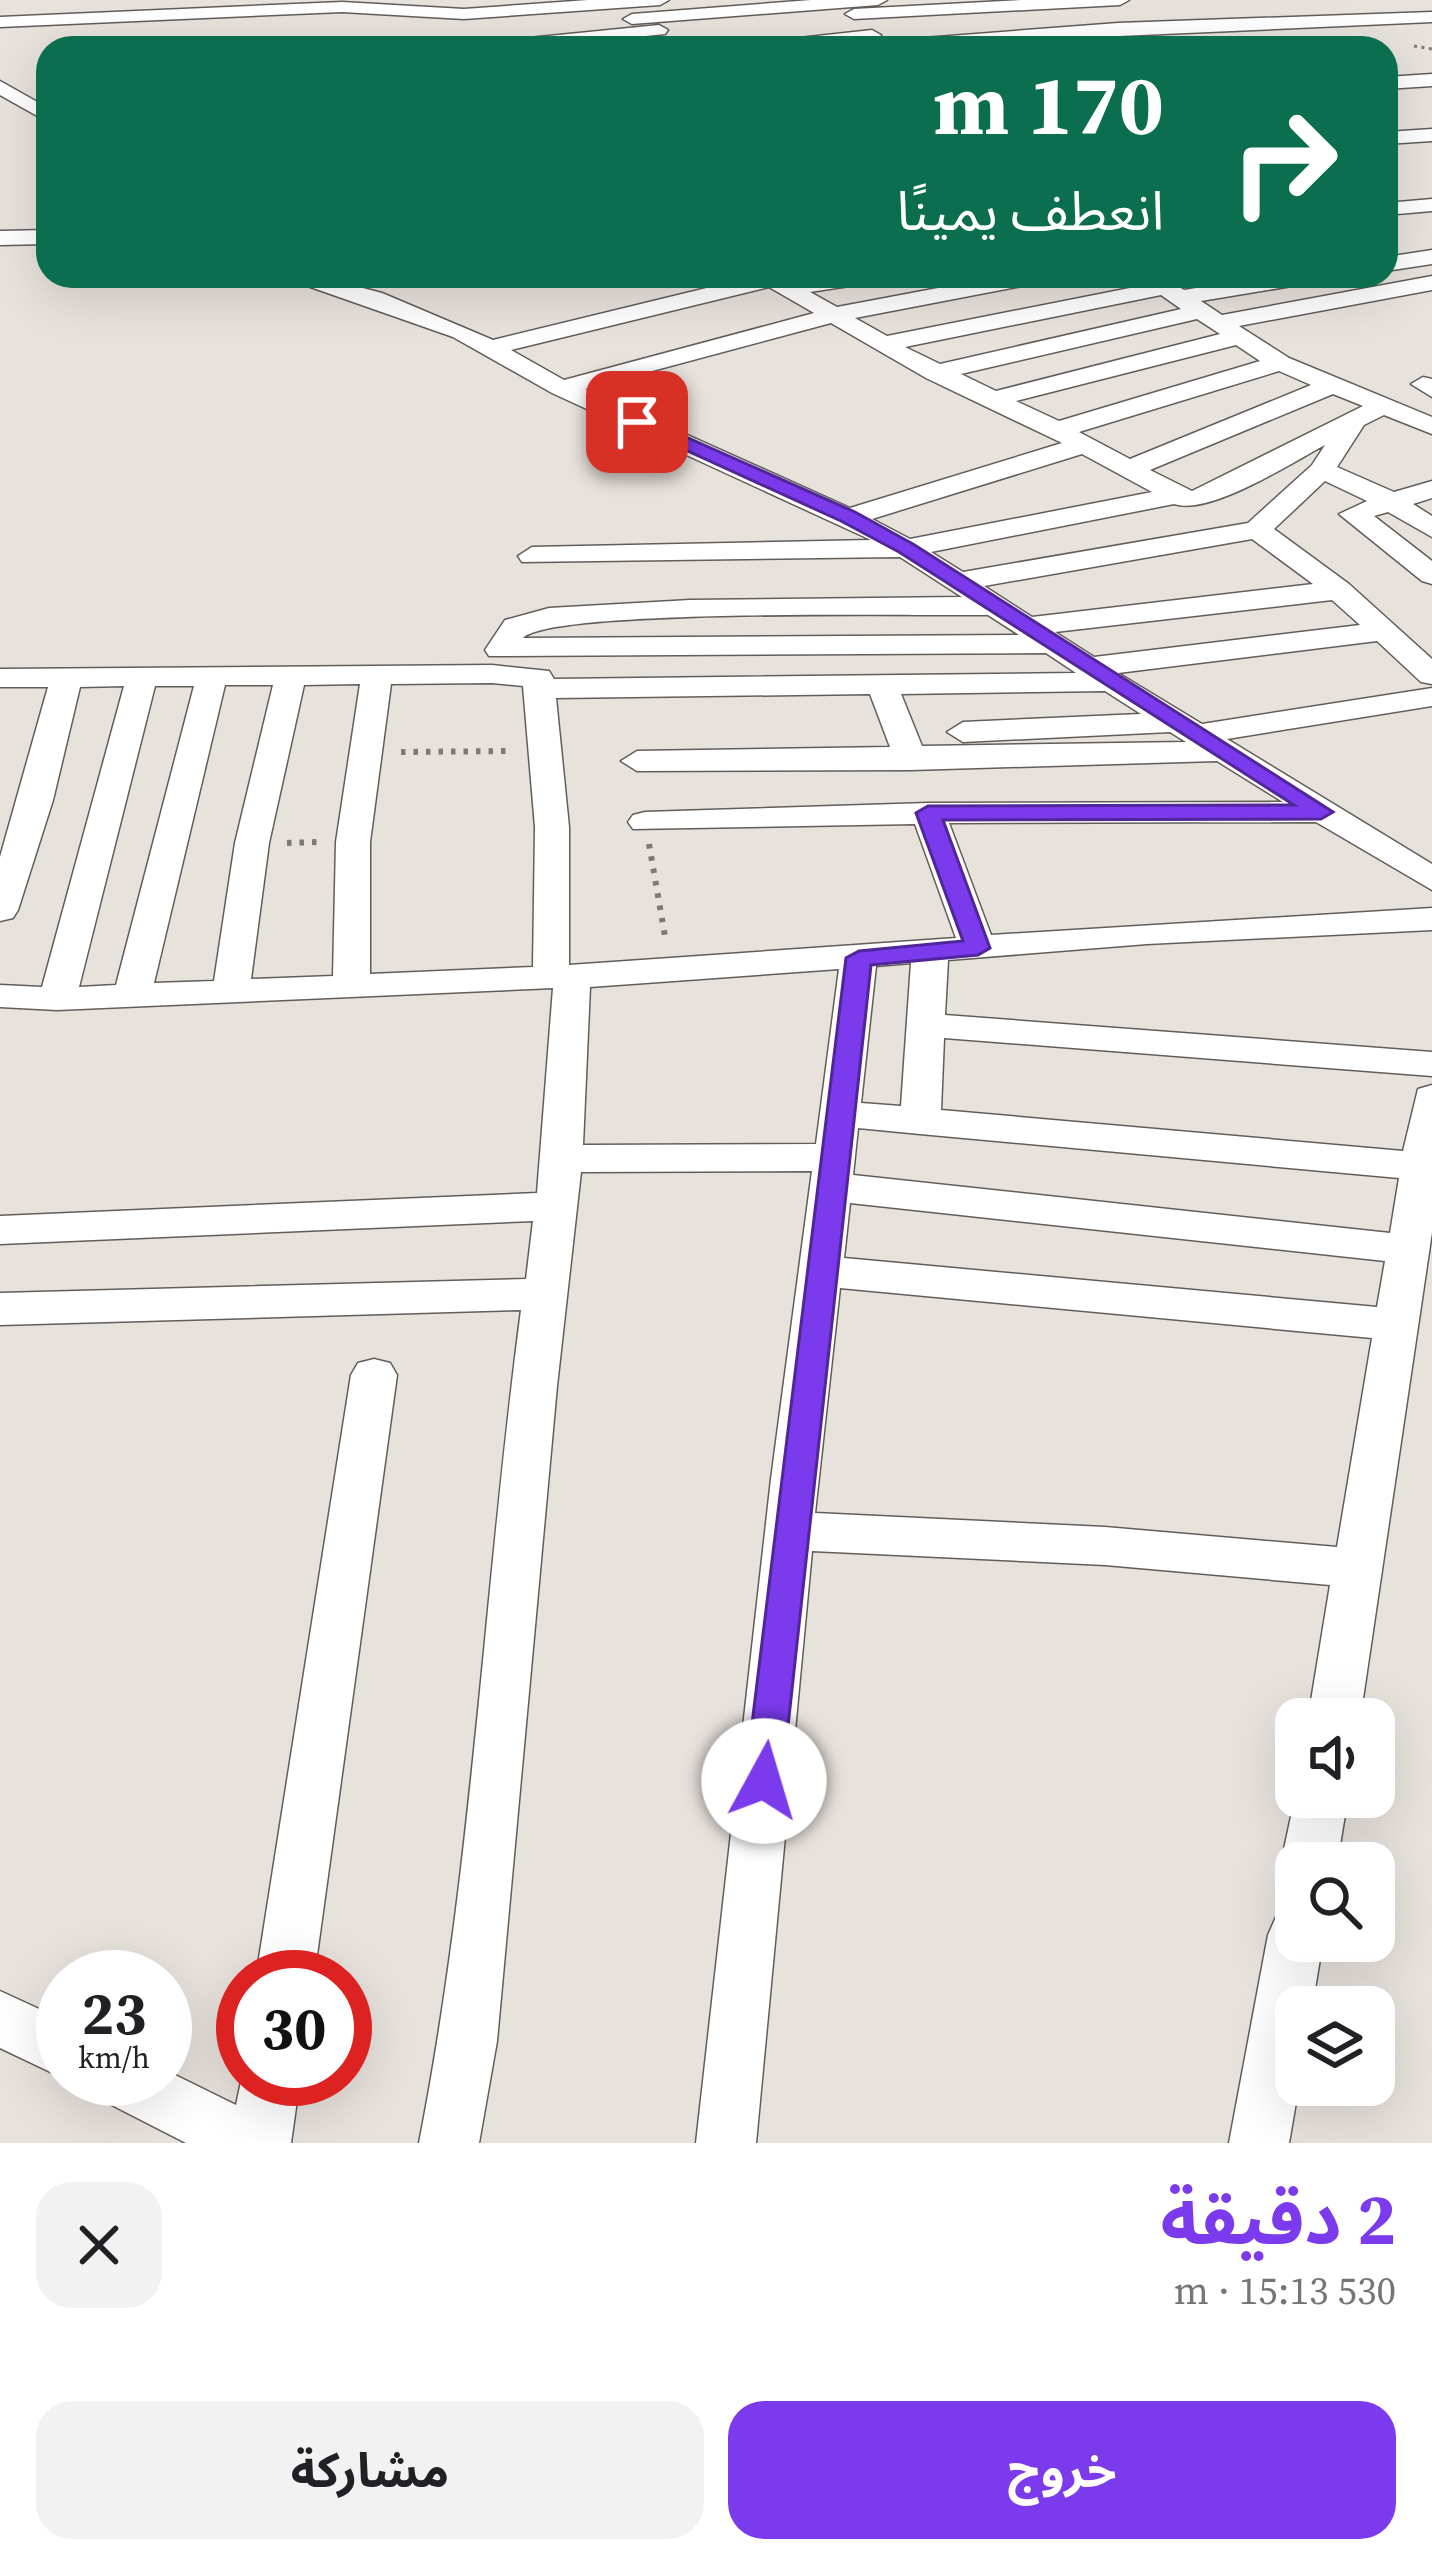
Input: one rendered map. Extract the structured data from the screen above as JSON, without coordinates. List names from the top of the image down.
{
  "page": {
    "turn": ["170 m", "انعطف يمينًا"],
    "speed": "23 km/h",
    "limit": "30",
    "heading": ["2 دقيقة", "530 m · 15:13"],
    "buttons": ["خروج", "مشاركة"]
  }
}
